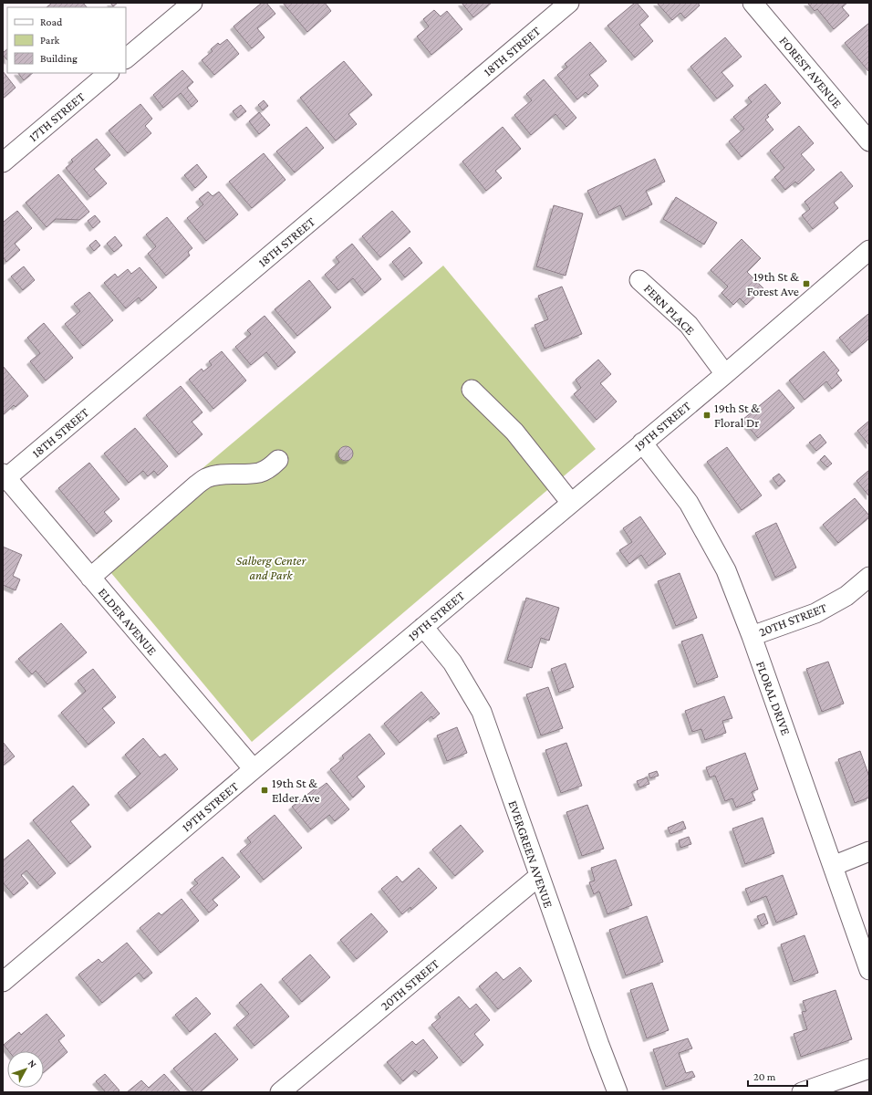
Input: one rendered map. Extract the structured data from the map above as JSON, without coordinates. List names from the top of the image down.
{
  "streets": {
    "street": [
      "18TH STREET",
      "FOREST AVENUE",
      "17TH STREET",
      "FERN PLACE",
      "19TH STREET",
      "20TH STREET",
      "ELDER AVENUE",
      "FLORAL DRIVE",
      "EVERGREEN AVENUE"
    ]
  },
  "crossings": [
    ["18TH STREET", "ELDER AVENUE"],
    ["FERN PLACE", "19TH STREET"],
    ["19TH STREET", "ELDER AVENUE"],
    ["19TH STREET", "FLORAL DRIVE"],
    ["19TH STREET", "EVERGREEN AVENUE"],
    ["20TH STREET", "FLORAL DRIVE"],
    ["20TH STREET", "EVERGREEN AVENUE"]
  ],
  "parks": ["Salberg Center and Park"],
  "places": {
    "transit": ["19th St & Forest Ave", "19th St & Floral Dr", "19th St & Elder Ave"]
  },
  "legend": ["Road", "Park", "Building"],
  "scale_bar": "20 m",
  "north": "top right"
}
